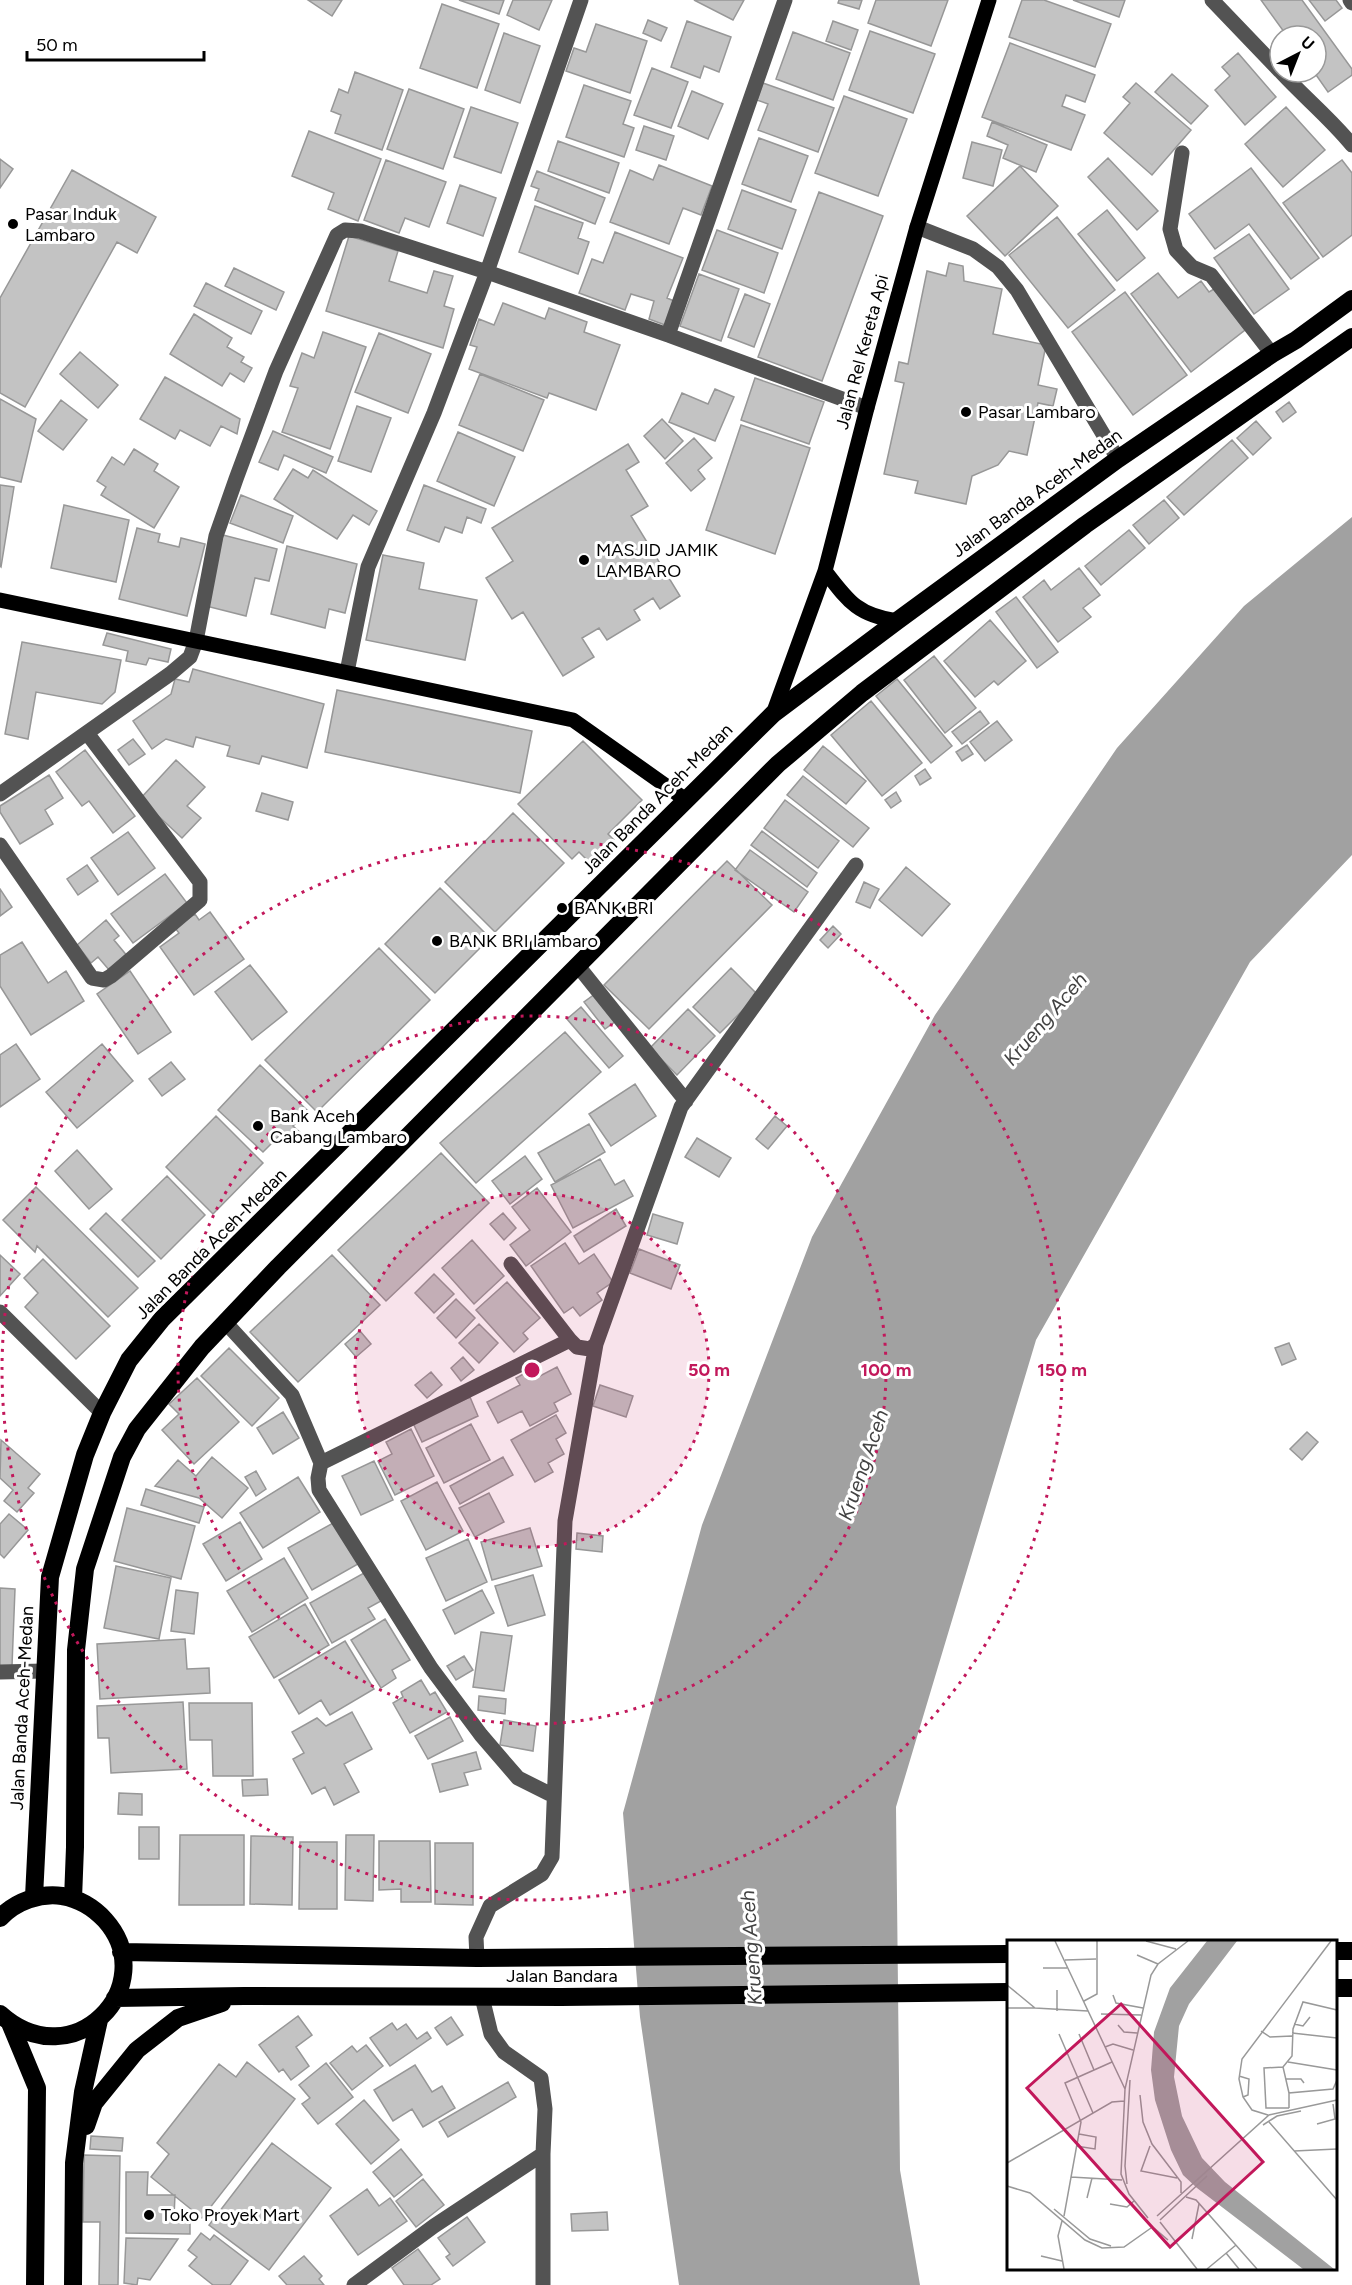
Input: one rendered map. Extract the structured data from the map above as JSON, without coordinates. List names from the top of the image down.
{
  "streets": {
    "highway": ["Jalan Banda Aceh-Medan", "Jalan Bandara"],
    "main road": ["Jalan Rel Kereta Api"]
  },
  "crossings": [
    ["Jalan Rel Kereta Api", "Jalan Banda Aceh-Medan"]
  ],
  "water": ["Krueng Aceh"],
  "places": [
    "Pasar Induk Lambaro",
    "Pasar Lambaro",
    "MASJID JAMIK LAMBARO",
    "BANK BRI",
    "BANK BRI lambaro",
    "Bank Aceh Cabang Lambaro",
    "Toko Proyek Mart"
  ],
  "scale_bar": "50 m",
  "north": "top right",
  "rings": ["50 m", "100 m", "150 m"]
}
